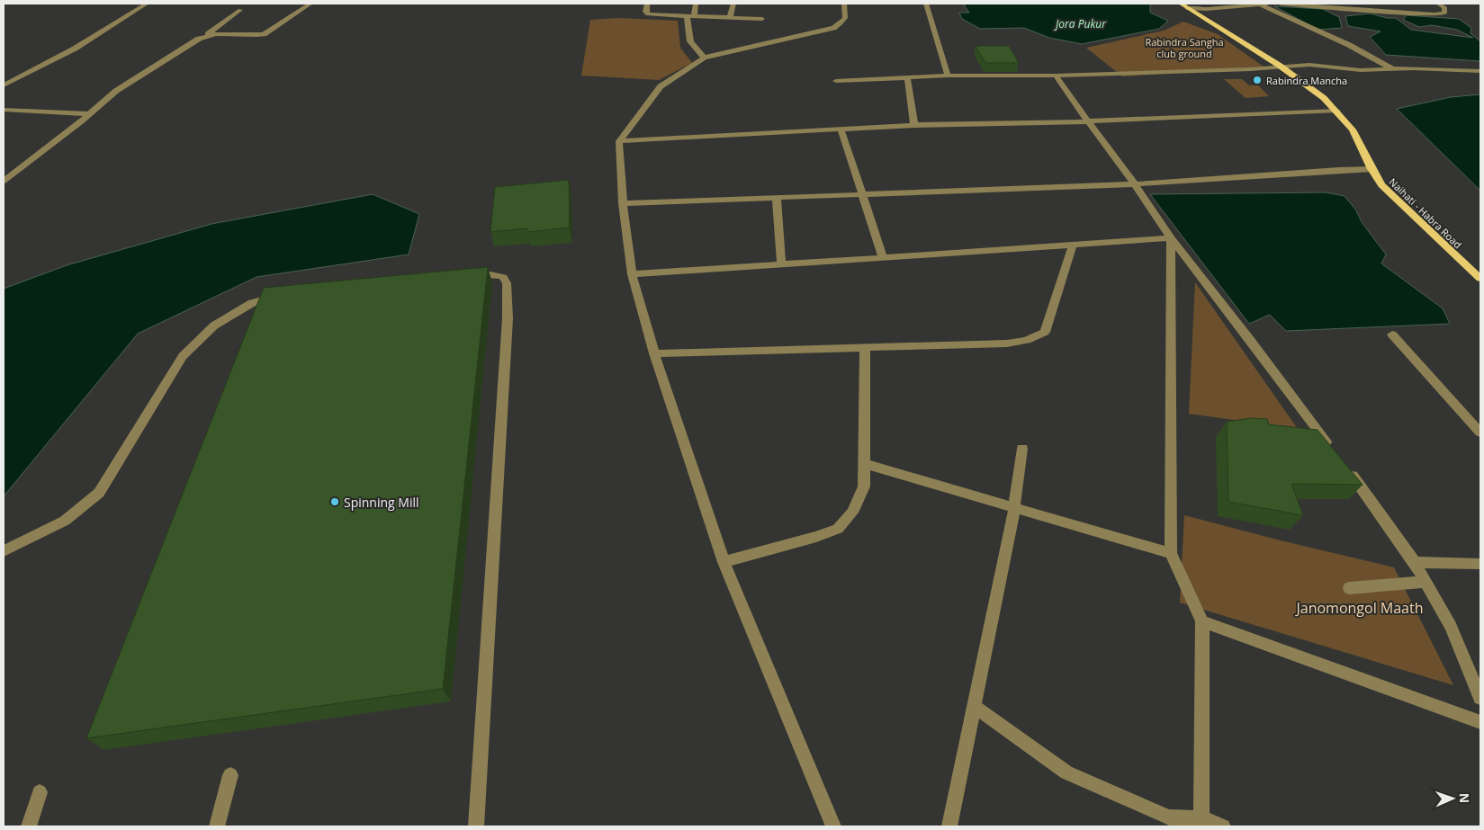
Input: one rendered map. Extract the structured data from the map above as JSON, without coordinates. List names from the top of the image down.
{
  "streets": {
    "main road": ["Naihati - Habra Road"]
  },
  "water": ["Jora Pukur"],
  "parks": ["Rabindra Sangha club ground", "Janomongol Maath"],
  "places": ["Rabindra Mancha", "Spinning Mill"],
  "north": "right"
}
